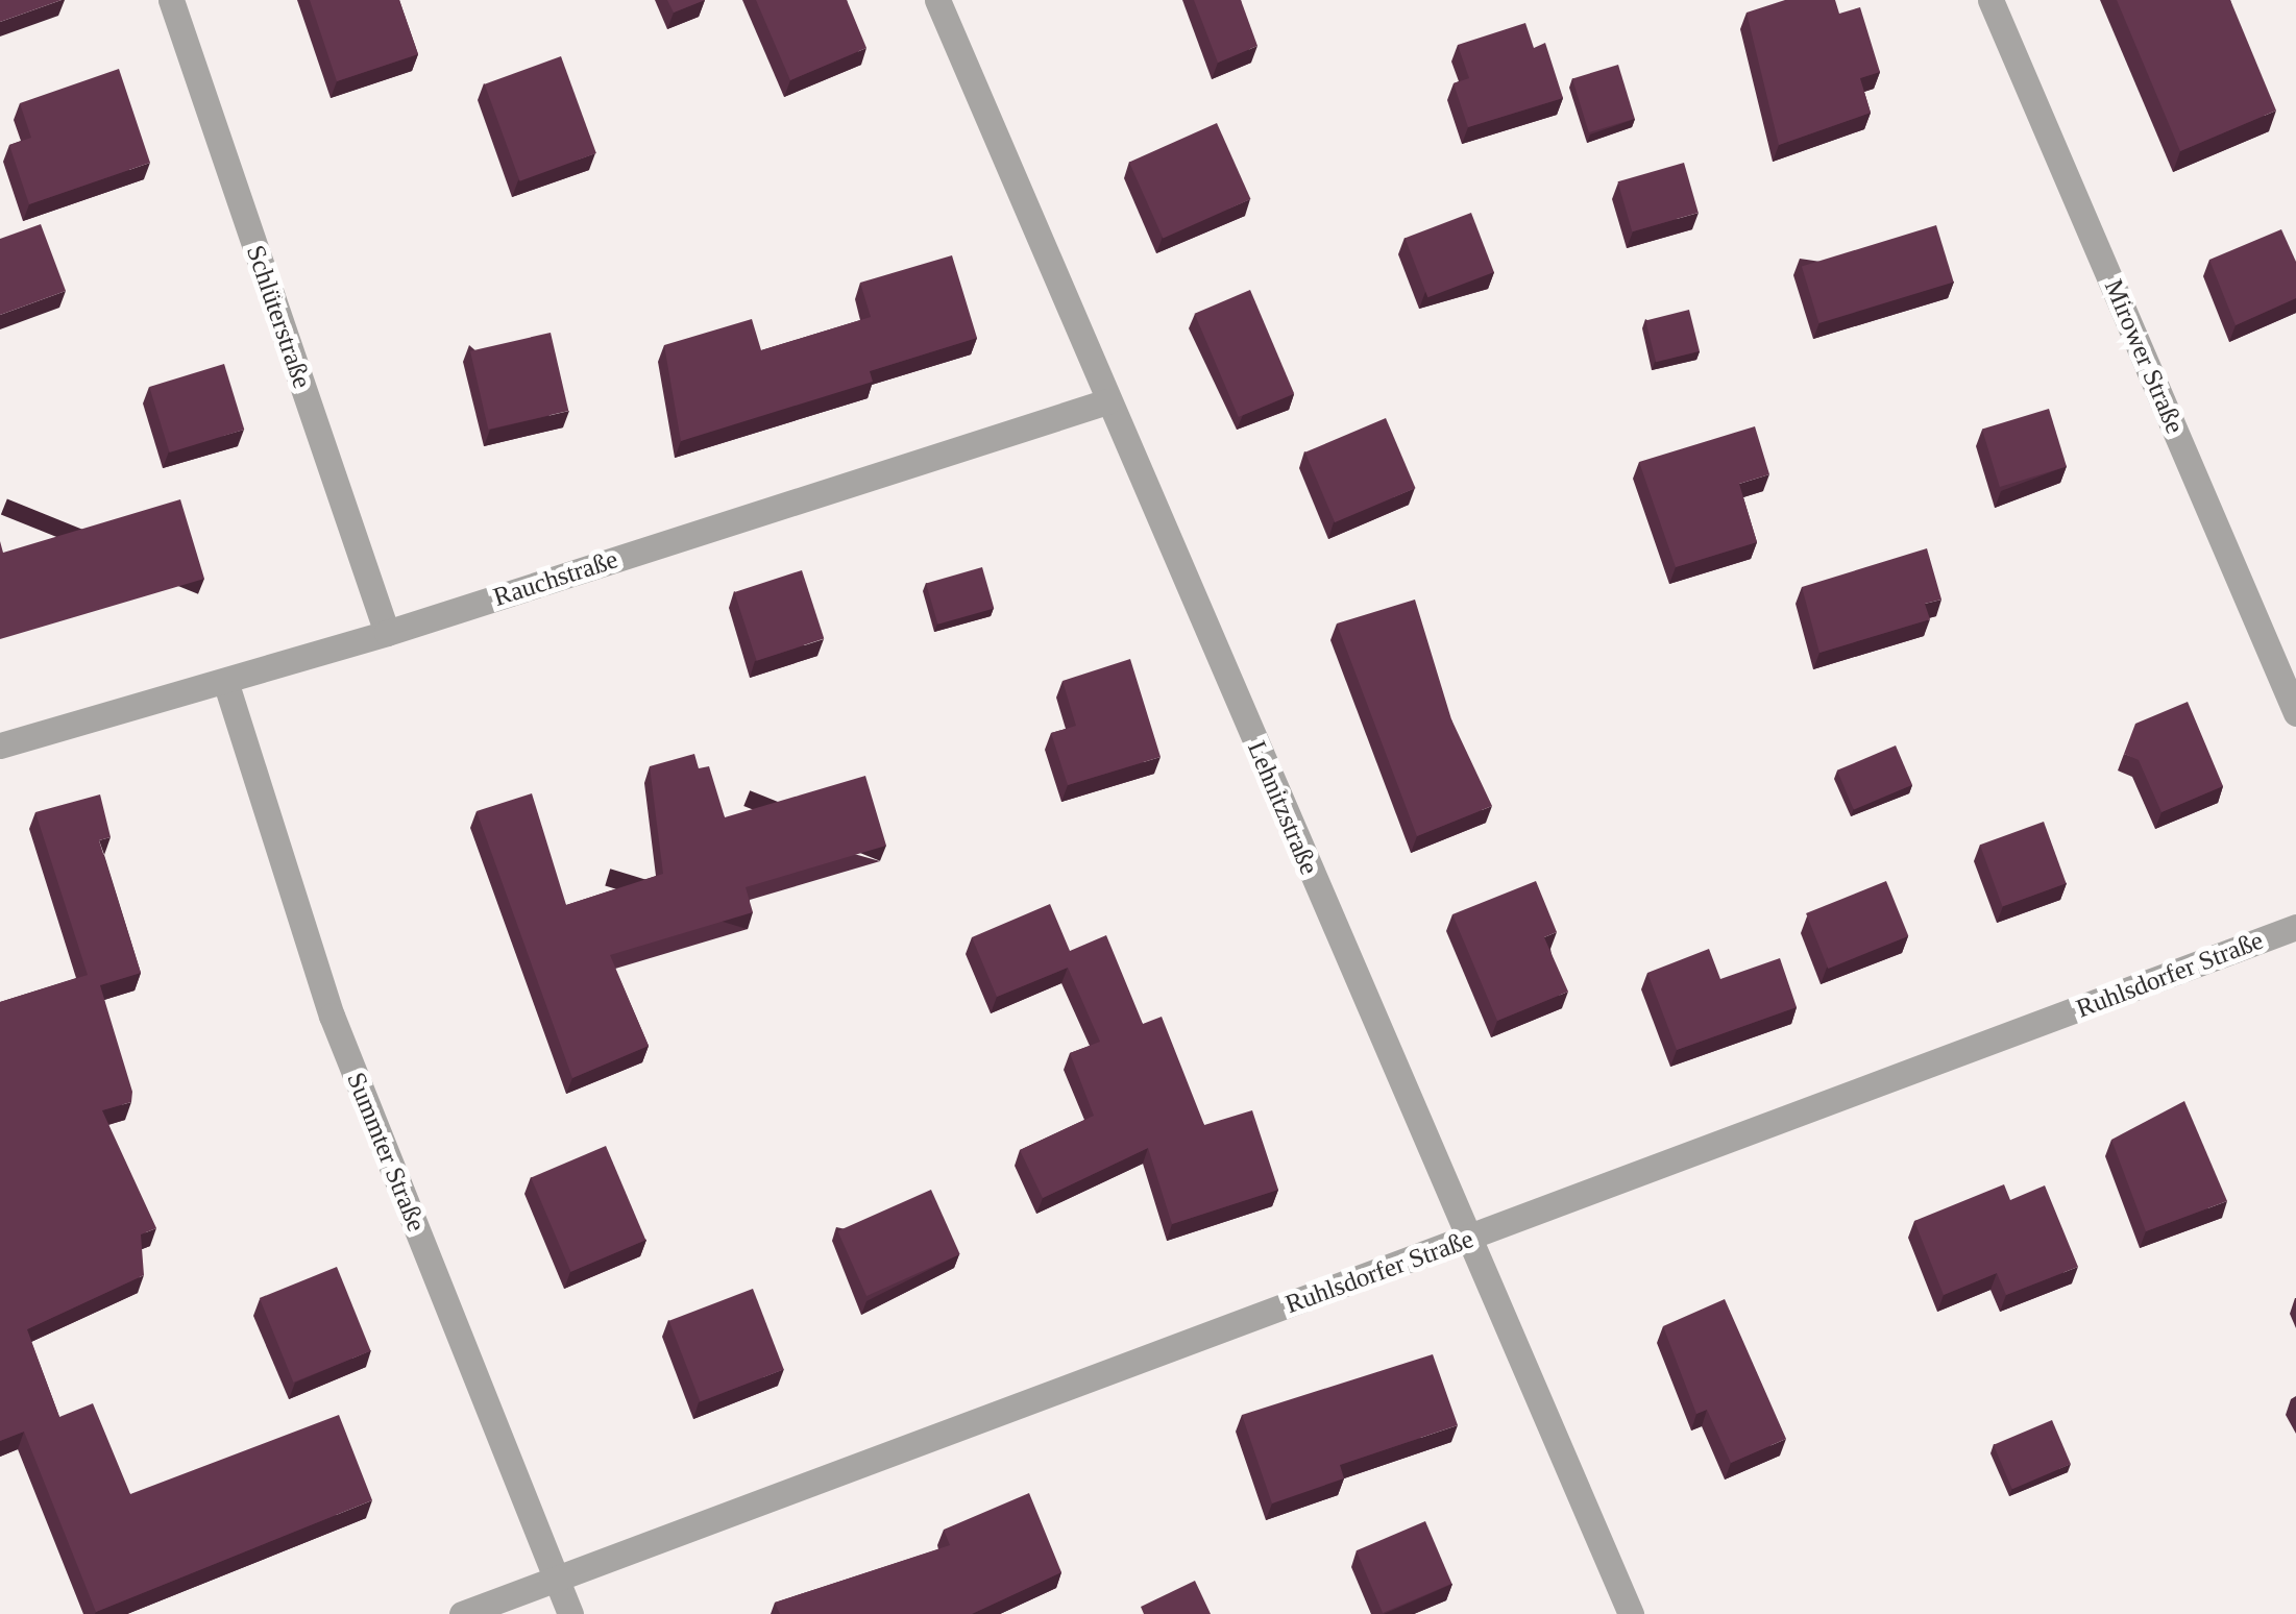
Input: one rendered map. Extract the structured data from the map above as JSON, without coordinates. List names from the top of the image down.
{
  "streets": {
    "street": [
      "Schlüterstraße",
      "Mirower Straße",
      "Rauchstraße",
      "Lehnitzstraße",
      "Ruhlsdorfer Straße",
      "Summter Straße"
    ]
  },
  "crossings": [
    ["Schlüterstraße", "Rauchstraße"],
    ["Rauchstraße", "Lehnitzstraße"],
    ["Rauchstraße", "Summter Straße"],
    ["Lehnitzstraße", "Ruhlsdorfer Straße"],
    ["Ruhlsdorfer Straße", "Summter Straße"]
  ]
}
